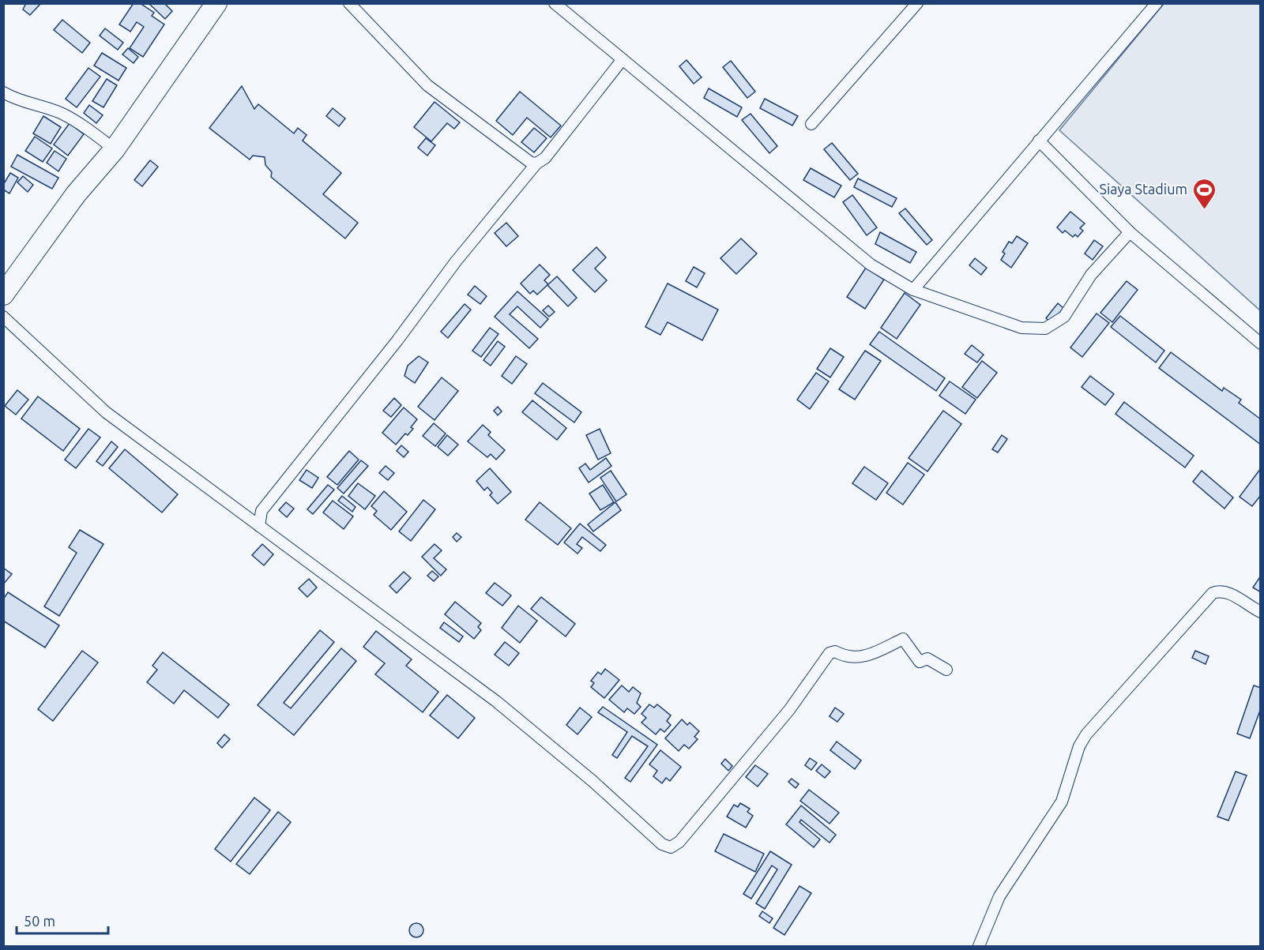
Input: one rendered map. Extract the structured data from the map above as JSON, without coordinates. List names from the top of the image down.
{
  "places": {
    "sports": ["Siaya Stadium"]
  },
  "scale_bar": "50 m"
}
